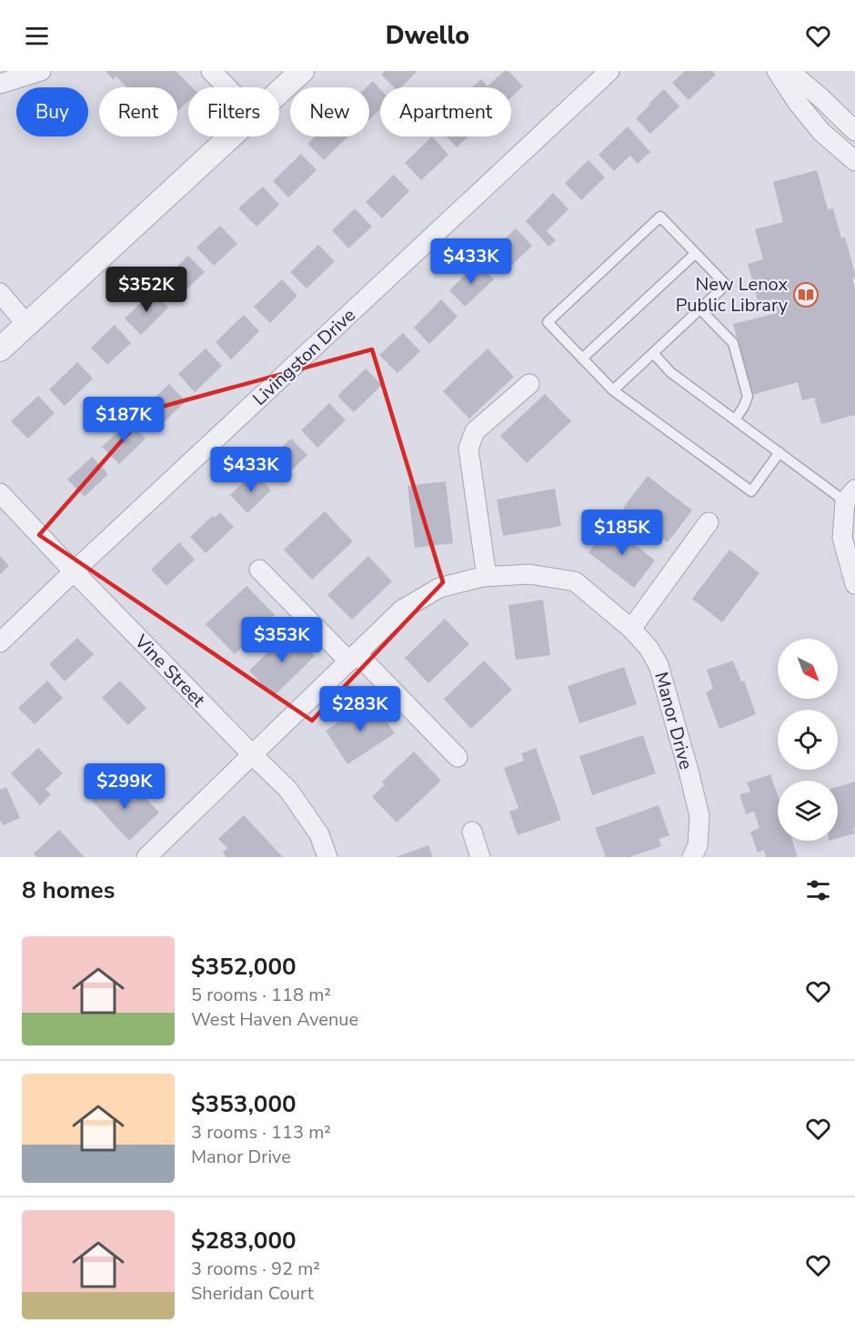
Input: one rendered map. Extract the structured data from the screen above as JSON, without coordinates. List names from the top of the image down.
{
  "streets": {
    "street": ["Livingston Drive", "Vine Street", "Manor Drive"]
  },
  "crossings": [
    ["Livingston Drive", "Vine Street"],
    ["Vine Street", "Manor Drive"]
  ],
  "places": {
    "library": ["New Lenox Public Library"]
  },
  "north": "bottom right",
  "page": {
    "header": "Dwello",
    "chip": [
      "Buy",
      "Rent",
      "Filters",
      "New",
      "Apartment"
    ],
    "price": [
      "$433K",
      "$352K",
      "$187K",
      "$433K",
      "$185K",
      "$353K",
      "$283K",
      "$299K"
    ],
    "heading": "8 homes",
    "list": [
      {
        "name": "$352,000",
        "note": "5 rooms · 118 m² · West Haven Avenue"
      },
      {
        "name": "$353,000",
        "note": "3 rooms · 113 m² · Manor Drive"
      },
      {
        "name": "$283,000",
        "note": "3 rooms · 92 m² · Sheridan Court"
      }
    ]
  }
}
